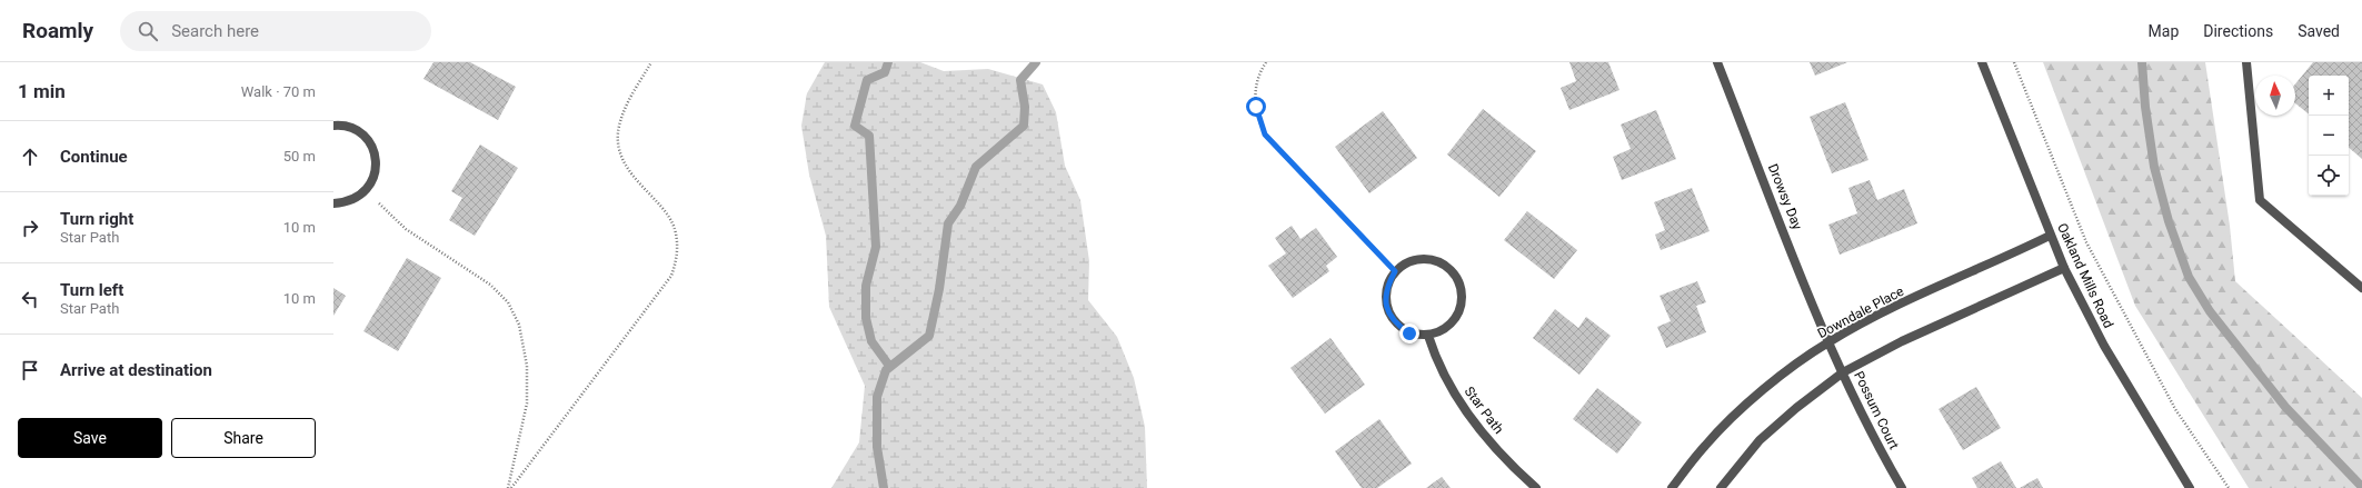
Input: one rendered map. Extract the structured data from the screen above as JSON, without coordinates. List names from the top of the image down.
{
  "streets": {
    "street": [
      "Drowsy Day",
      "Oakland Mills Road",
      "Downdale Place",
      "Star Path",
      "Possum Court"
    ]
  },
  "crossings": [
    ["Drowsy Day", "Downdale Place"],
    ["Drowsy Day", "Possum Court"],
    ["Oakland Mills Road", "Downdale Place"],
    ["Downdale Place", "Possum Court"]
  ],
  "north": "top",
  "page": {
    "header": "Roamly",
    "search": "Search here",
    "nav": ["Map", "Directions", "Saved"],
    "heading": ["1 min", "Walk · 70 m"],
    "map_buttons": ["+", "−"],
    "list": [
      ["Continue", "50 m"],
      ["Turn right", "Star Path", "10 m"],
      ["Turn left", "Star Path", "10 m"],
      "Arrive at destination"
    ],
    "buttons": ["Save", "Share"]
  }
}
